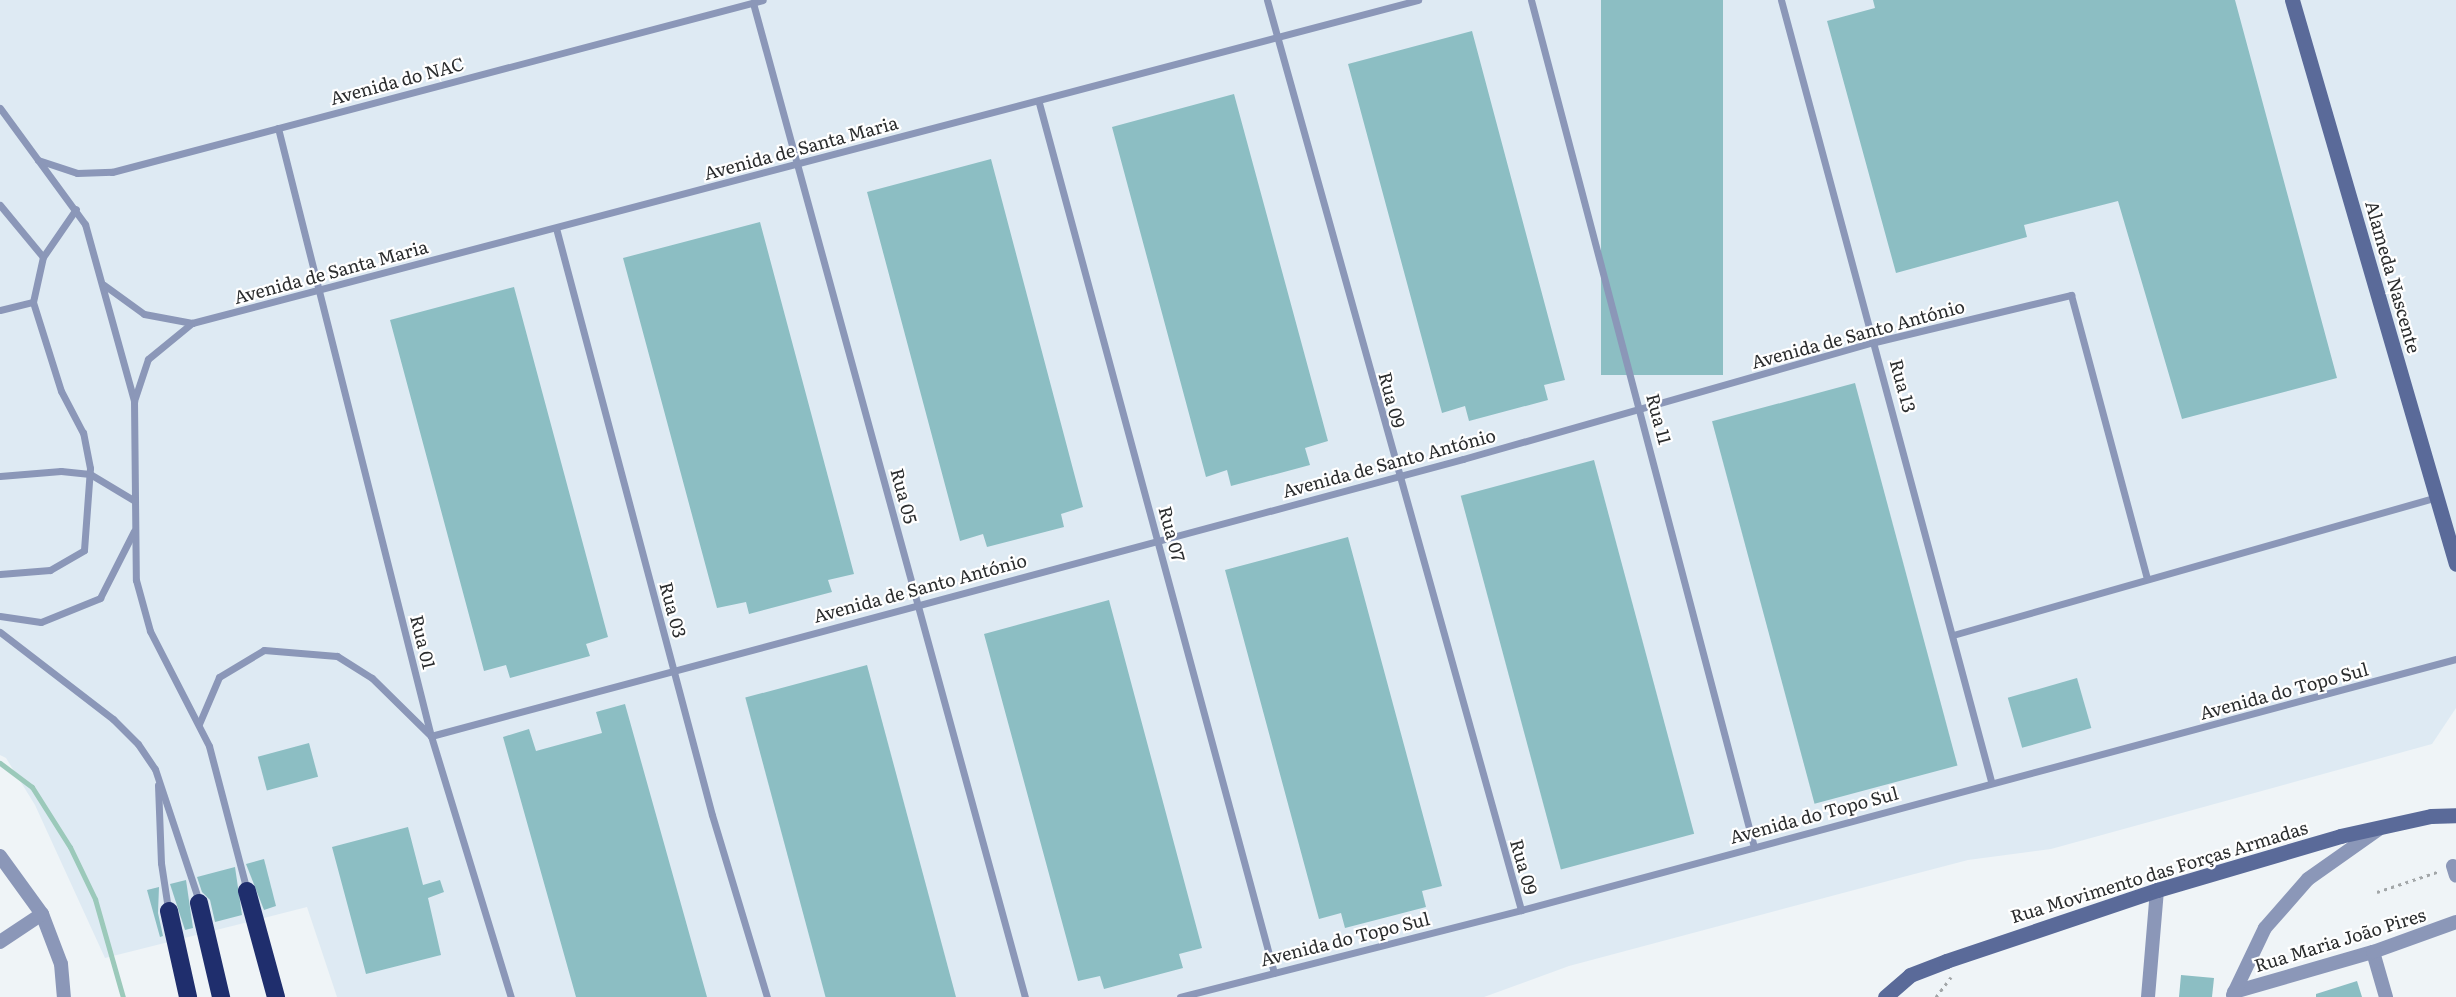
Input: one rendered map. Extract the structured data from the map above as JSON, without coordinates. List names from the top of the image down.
{
  "streets": {
    "street": ["Alameda Nascente", "Rua Movimento das Forças Armadas", "Rua Maria João Pires"],
    "lane": [
      "Avenida do NAC",
      "Avenida de Santa Maria",
      "Avenida de Santo António",
      "Rua 13",
      "Rua 09",
      "Rua 11",
      "Rua 05",
      "Rua 07",
      "Rua 03",
      "Rua 01",
      "Avenida do Topo Sul"
    ]
  },
  "crossings": [
    ["Avenida do NAC", "Rua 05"],
    ["Avenida do NAC", "Rua 01"],
    ["Avenida de Santa Maria", "Rua 09"],
    ["Avenida de Santa Maria", "Rua 05"],
    ["Avenida de Santa Maria", "Rua 07"],
    ["Avenida de Santa Maria", "Rua 03"],
    ["Avenida de Santa Maria", "Rua 01"],
    ["Avenida de Santo António", "Rua 13"],
    ["Avenida de Santo António", "Rua 09"],
    ["Avenida de Santo António", "Rua 11"],
    ["Avenida de Santo António", "Rua 05"],
    ["Avenida de Santo António", "Rua 07"],
    ["Avenida de Santo António", "Rua 03"],
    ["Avenida de Santo António", "Rua 01"],
    ["Rua 13", "Avenida do Topo Sul"],
    ["Rua 09", "Avenida do Topo Sul"],
    ["Rua 11", "Avenida do Topo Sul"],
    ["Rua 07", "Avenida do Topo Sul"]
  ]
}
